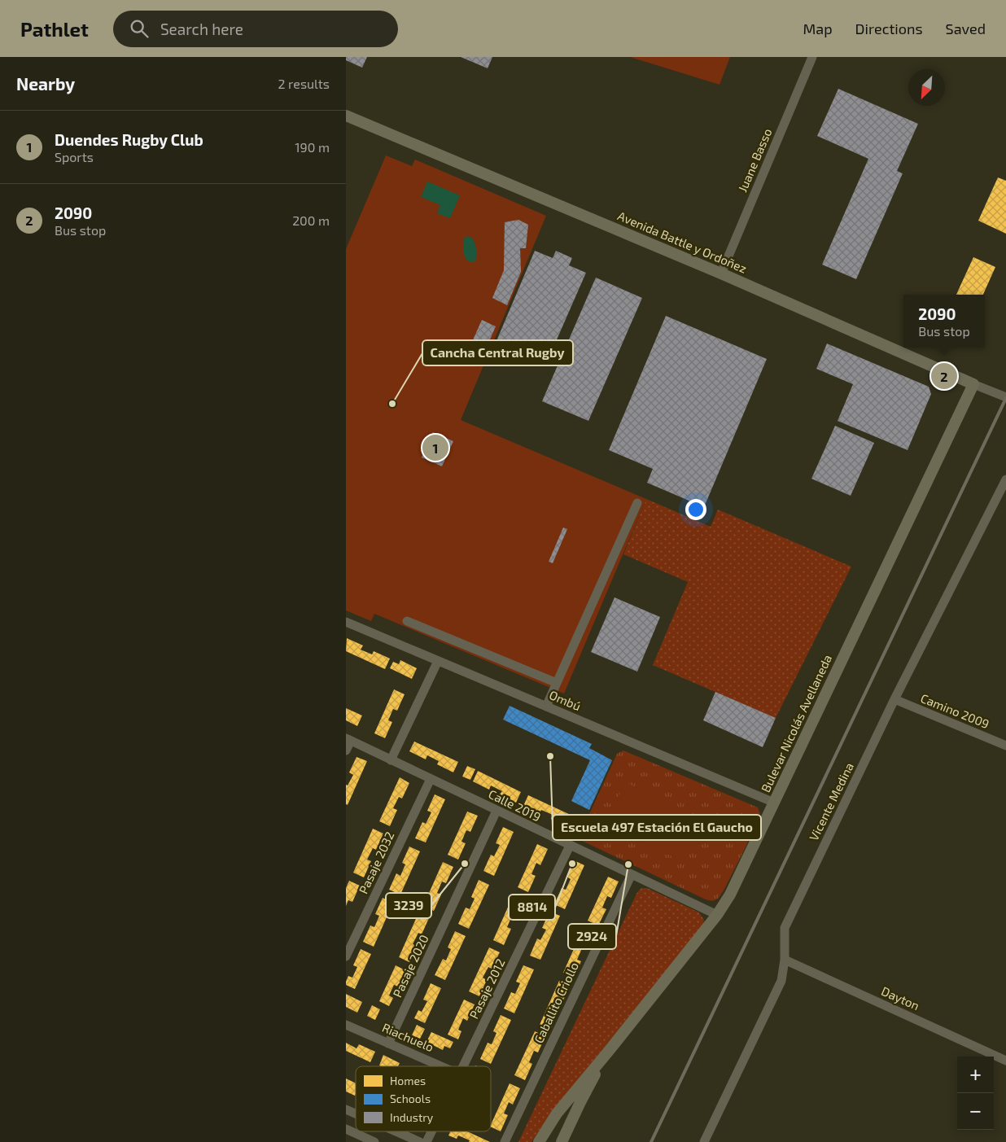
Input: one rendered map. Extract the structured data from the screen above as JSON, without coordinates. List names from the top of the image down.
{
  "streets": {
    "main road": ["Avenida Battle y Ordoñez", "Bulevar Nicolás Avellaneda"],
    "street": [
      "Juane Basso",
      "Ombú",
      "Camino 2009",
      "Vicente Medina",
      "Calle 2019",
      "Pasaje 2032",
      "Pasaje 2020",
      "Pasaje 2012",
      "Dayton",
      "Caballito Criollo",
      "Riachuelo"
    ]
  },
  "crossings": [
    ["Juane Basso", "Avenida Battle y Ordoñez"],
    ["Avenida Battle y Ordoñez", "Bulevar Nicolás Avellaneda"],
    ["Ombú", "Bulevar Nicolás Avellaneda"],
    ["Camino 2009", "Vicente Medina"],
    ["Bulevar Nicolás Avellaneda", "Calle 2019"],
    ["Vicente Medina", "Dayton"],
    ["Calle 2019", "Pasaje 2032"],
    ["Calle 2019", "Pasaje 2020"],
    ["Calle 2019", "Pasaje 2012"],
    ["Calle 2019", "Caballito Criollo"],
    ["Pasaje 2020", "Riachuelo"]
  ],
  "places": [
    "Cancha Central Rugby",
    "Escuela 497 Estación El Gaucho",
    "3239",
    "8814",
    "2924"
  ],
  "legend": ["Homes", "Schools", "Industry"],
  "north": "bottom left",
  "page": {
    "header": "Pathlet",
    "search": "Search here",
    "nav": ["Map", "Directions", "Saved"],
    "heading": ["Nearby", "2 results"],
    "list": [
      {
        "mark": "1",
        "name": "Duendes Rugby Club",
        "note": "Sports",
        "value": "190 m"
      },
      {
        "mark": "2",
        "name": "2090",
        "note": "Bus stop",
        "value": "200 m"
      }
    ],
    "popup": ["2090", "Bus stop"],
    "pins": ["2", "1"],
    "map_buttons": ["+", "−"]
  }
}
